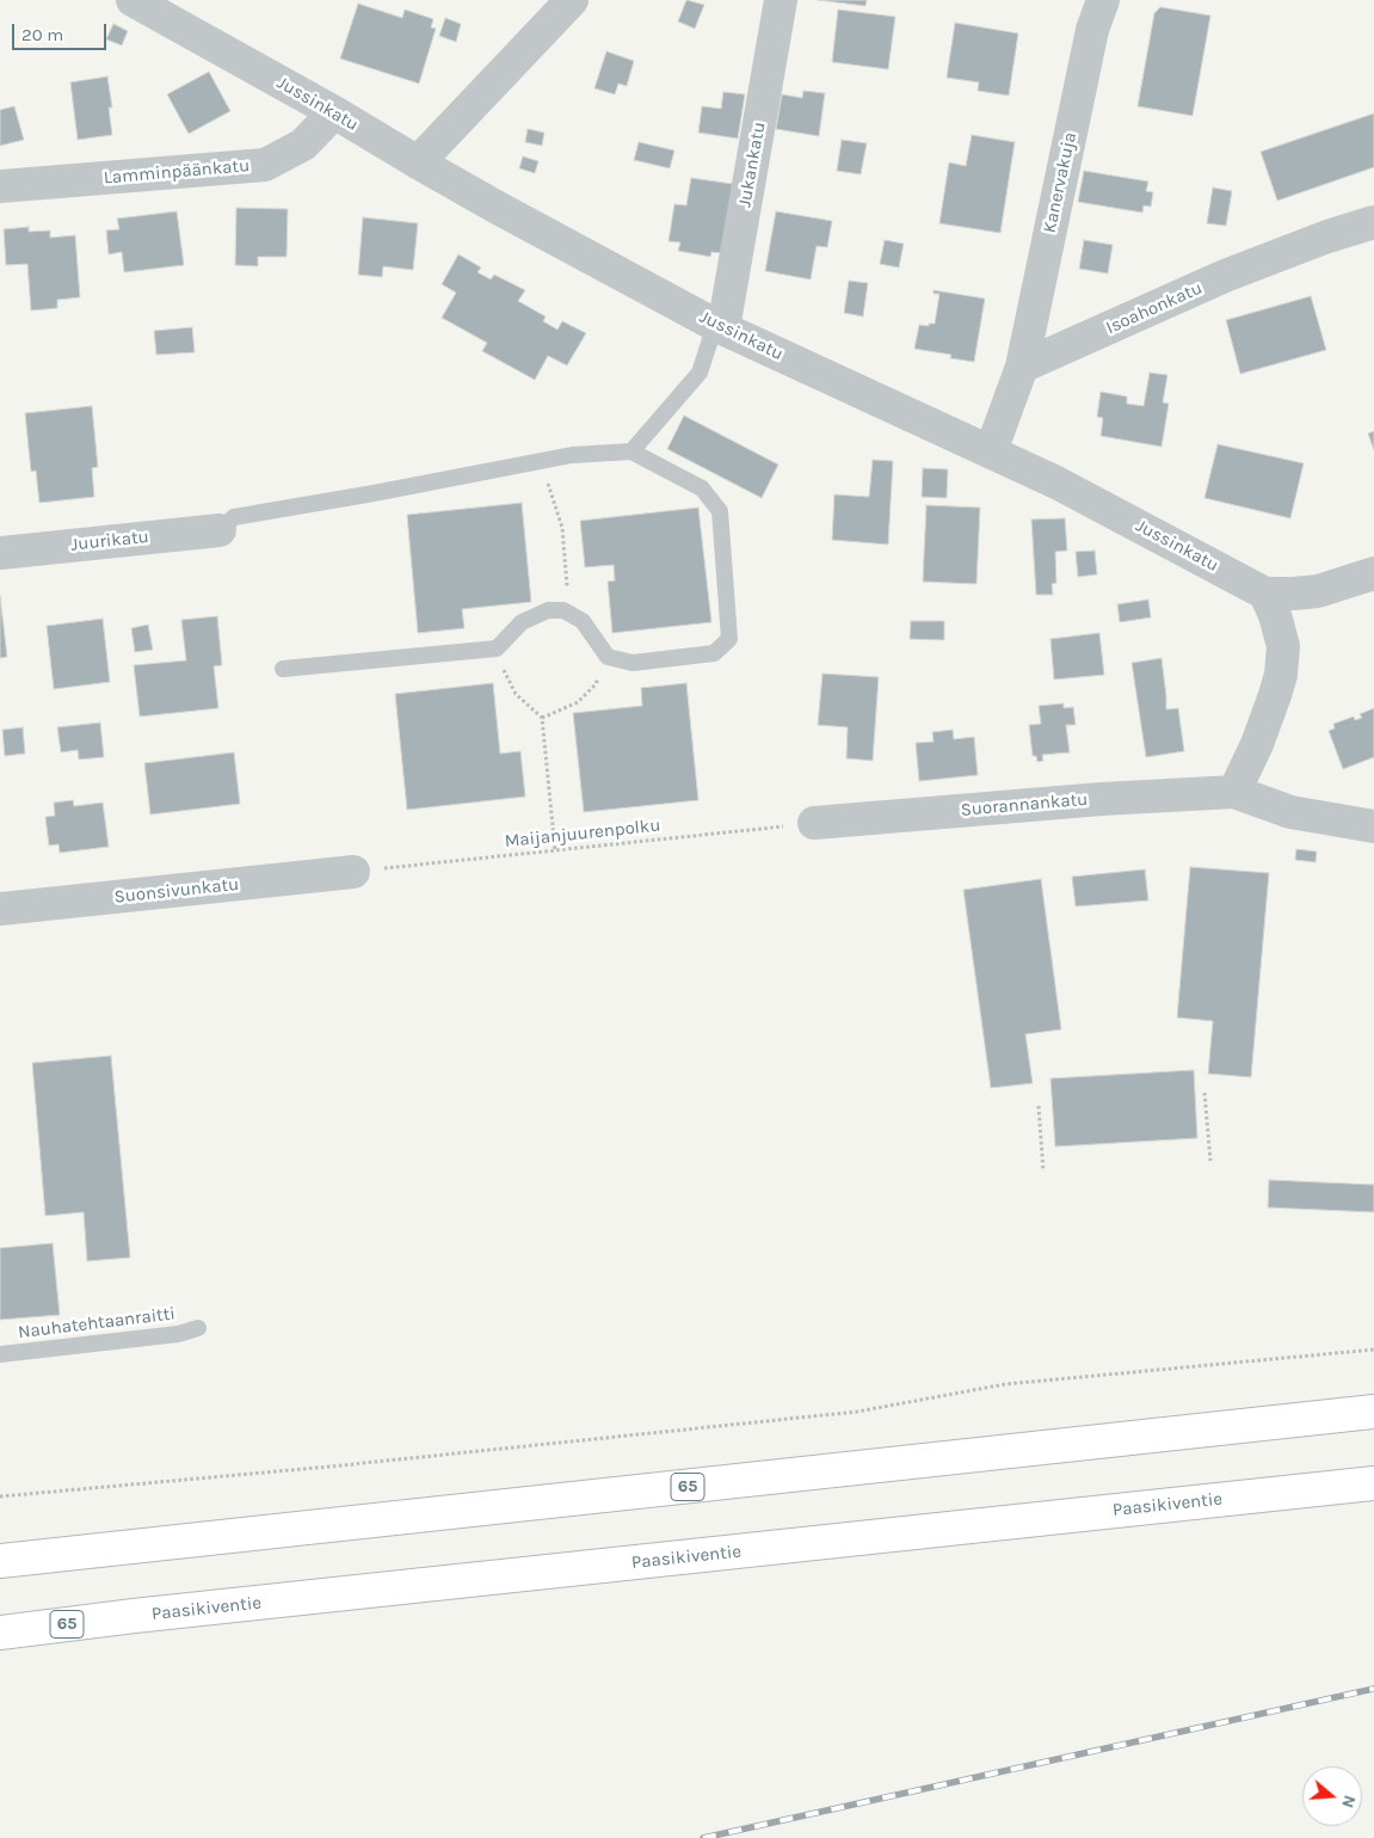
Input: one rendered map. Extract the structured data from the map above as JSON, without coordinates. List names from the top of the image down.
{
  "streets": {
    "highway": ["65", "Paasikiventie"],
    "street": [
      "Jussinkatu",
      "Jukankatu",
      "Lamminpäänkatu",
      "Kanervakuja",
      "Isoahonkatu",
      "Juurikatu",
      "Suorannankatu",
      "Suonsivunkatu"
    ],
    "lane": ["Nauhatehtaanraitti"],
    "path": ["Maijanjuurenpolku"]
  },
  "crossings": [
    ["Jussinkatu", "Jukankatu"],
    ["Jussinkatu", "Lamminpäänkatu"],
    ["Kanervakuja", "Isoahonkatu"],
    ["Suorannankatu", "Maijanjuurenpolku"],
    ["Maijanjuurenpolku", "Suonsivunkatu"]
  ],
  "scale_bar": "20 m",
  "north": "right"
}
